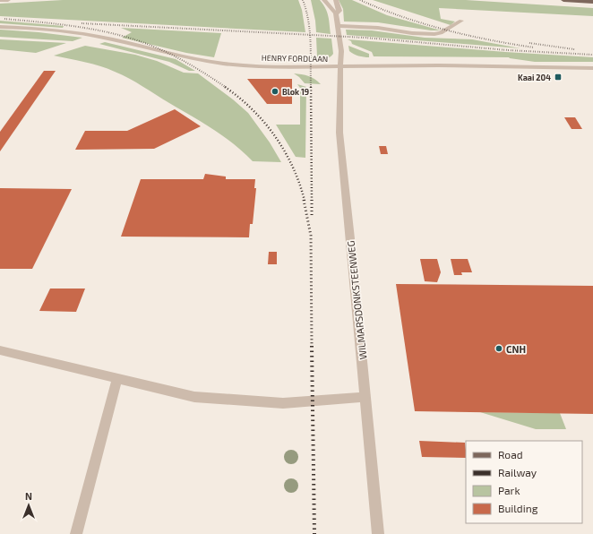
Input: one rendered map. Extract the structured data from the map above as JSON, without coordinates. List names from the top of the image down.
{
  "streets": {
    "street": ["HENRY FORDLAAN", "WILMARSDONKSTEENWEG"]
  },
  "crossings": [
    ["HENRY FORDLAAN", "WILMARSDONKSTEENWEG"]
  ],
  "places": {
    "transit": ["Kaai 204"],
    "other": ["Blok 19", "CNH"]
  },
  "legend": [
    "Road",
    "Railway",
    "Park",
    "Building"
  ],
  "north": "top"
}
